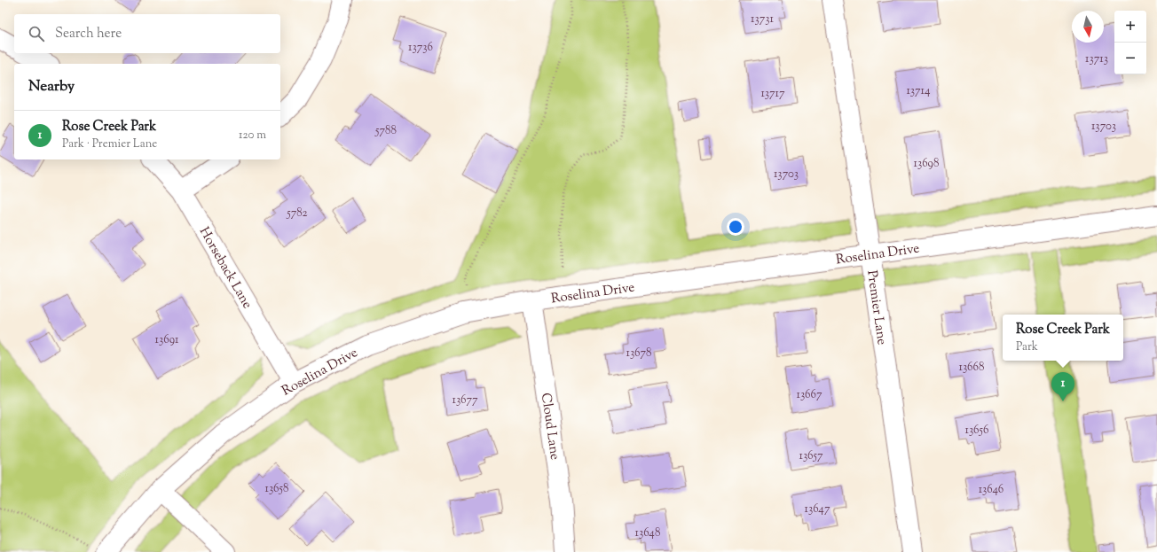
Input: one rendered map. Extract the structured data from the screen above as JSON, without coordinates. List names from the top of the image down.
{
  "streets": {
    "street": [
      "Roselina Drive",
      "Horseback Lane",
      "Premier Lane",
      "Cloud Lane"
    ]
  },
  "crossings": [
    ["Roselina Drive", "Horseback Lane"],
    ["Roselina Drive", "Premier Lane"],
    ["Roselina Drive", "Cloud Lane"]
  ],
  "house_numbers": [
    "13731",
    "13736",
    "13713",
    "13714",
    "13717",
    "13703",
    "5788",
    "13698",
    "13703",
    "5782",
    "13691",
    "13678",
    "13668",
    "13667",
    "13677",
    "13656",
    "13657",
    "13658",
    "13646",
    "13647",
    "13648"
  ],
  "north": "bottom",
  "page": {
    "map_buttons": ["+", "−"],
    "search": "Search here",
    "heading": "Nearby",
    "list": [
      {
        "mark": "1",
        "name": "Rose Creek Park",
        "note": "Park · Premier Lane",
        "value": "120 m"
      }
    ],
    "popup": ["Rose Creek Park", "Park"],
    "pins": "1"
  }
}
